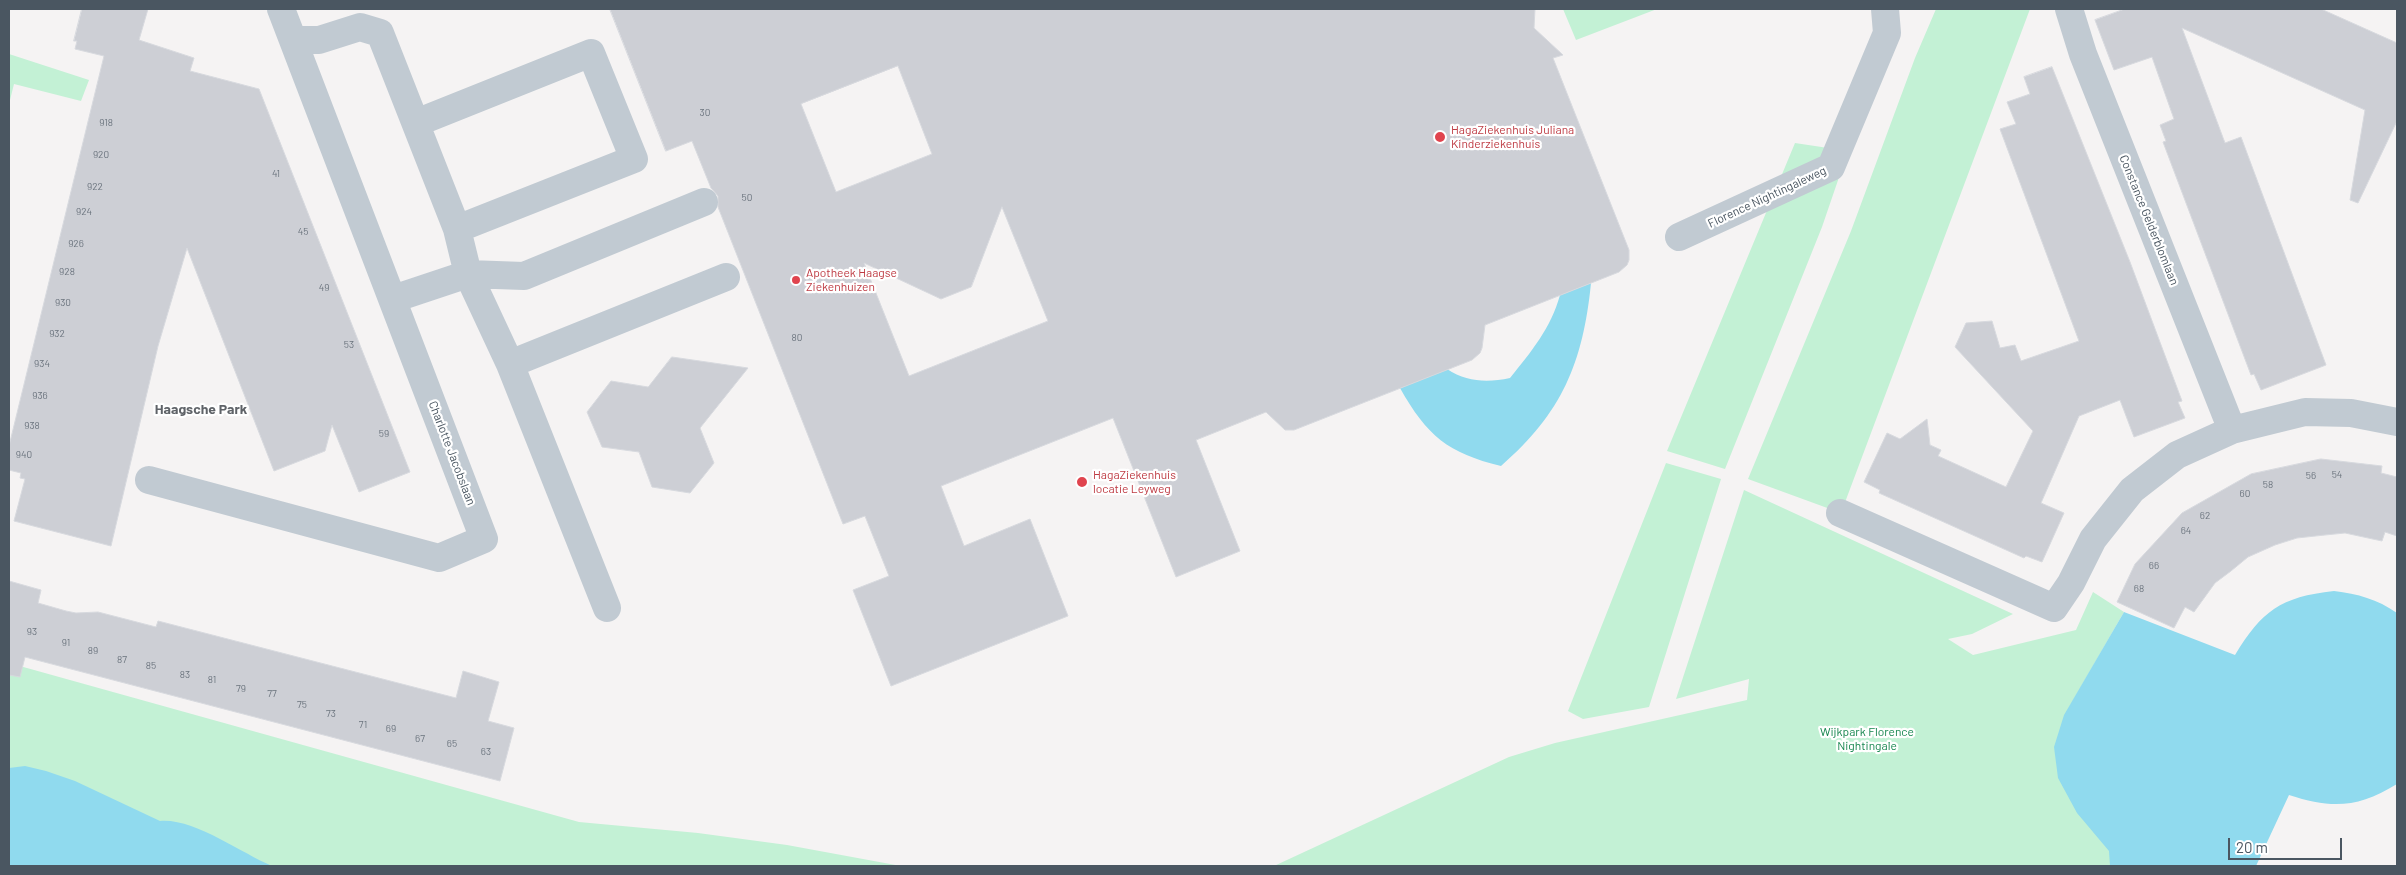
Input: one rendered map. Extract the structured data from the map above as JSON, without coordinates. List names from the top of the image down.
{
  "streets": {
    "street": ["Florence Nightingaleweg", "Constance Gelderblomlaan", "Charlotte Jacobslaan"]
  },
  "districts": ["Haagsche Park"],
  "parks": ["Wijkpark Florence Nightingale"],
  "places": ["HagaZiekenhuis Juliana Kinderziekenhuis", "Apotheek Haagse Ziekenhuizen", "HagaZiekenhuis locatie Leyweg"],
  "house_numbers": [
    "30",
    "918",
    "920",
    "41",
    "922",
    "50",
    "924",
    "45",
    "926",
    "928",
    "49",
    "930",
    "932",
    "80",
    "53",
    "934",
    "936",
    "938",
    "59",
    "940",
    "54",
    "56",
    "58",
    "60",
    "62",
    "64",
    "66",
    "68",
    "93",
    "91",
    "89",
    "87",
    "85",
    "83",
    "81",
    "79",
    "77",
    "75",
    "73",
    "71",
    "69",
    "67",
    "65",
    "63"
  ],
  "scale_bar": "20 m"
}
